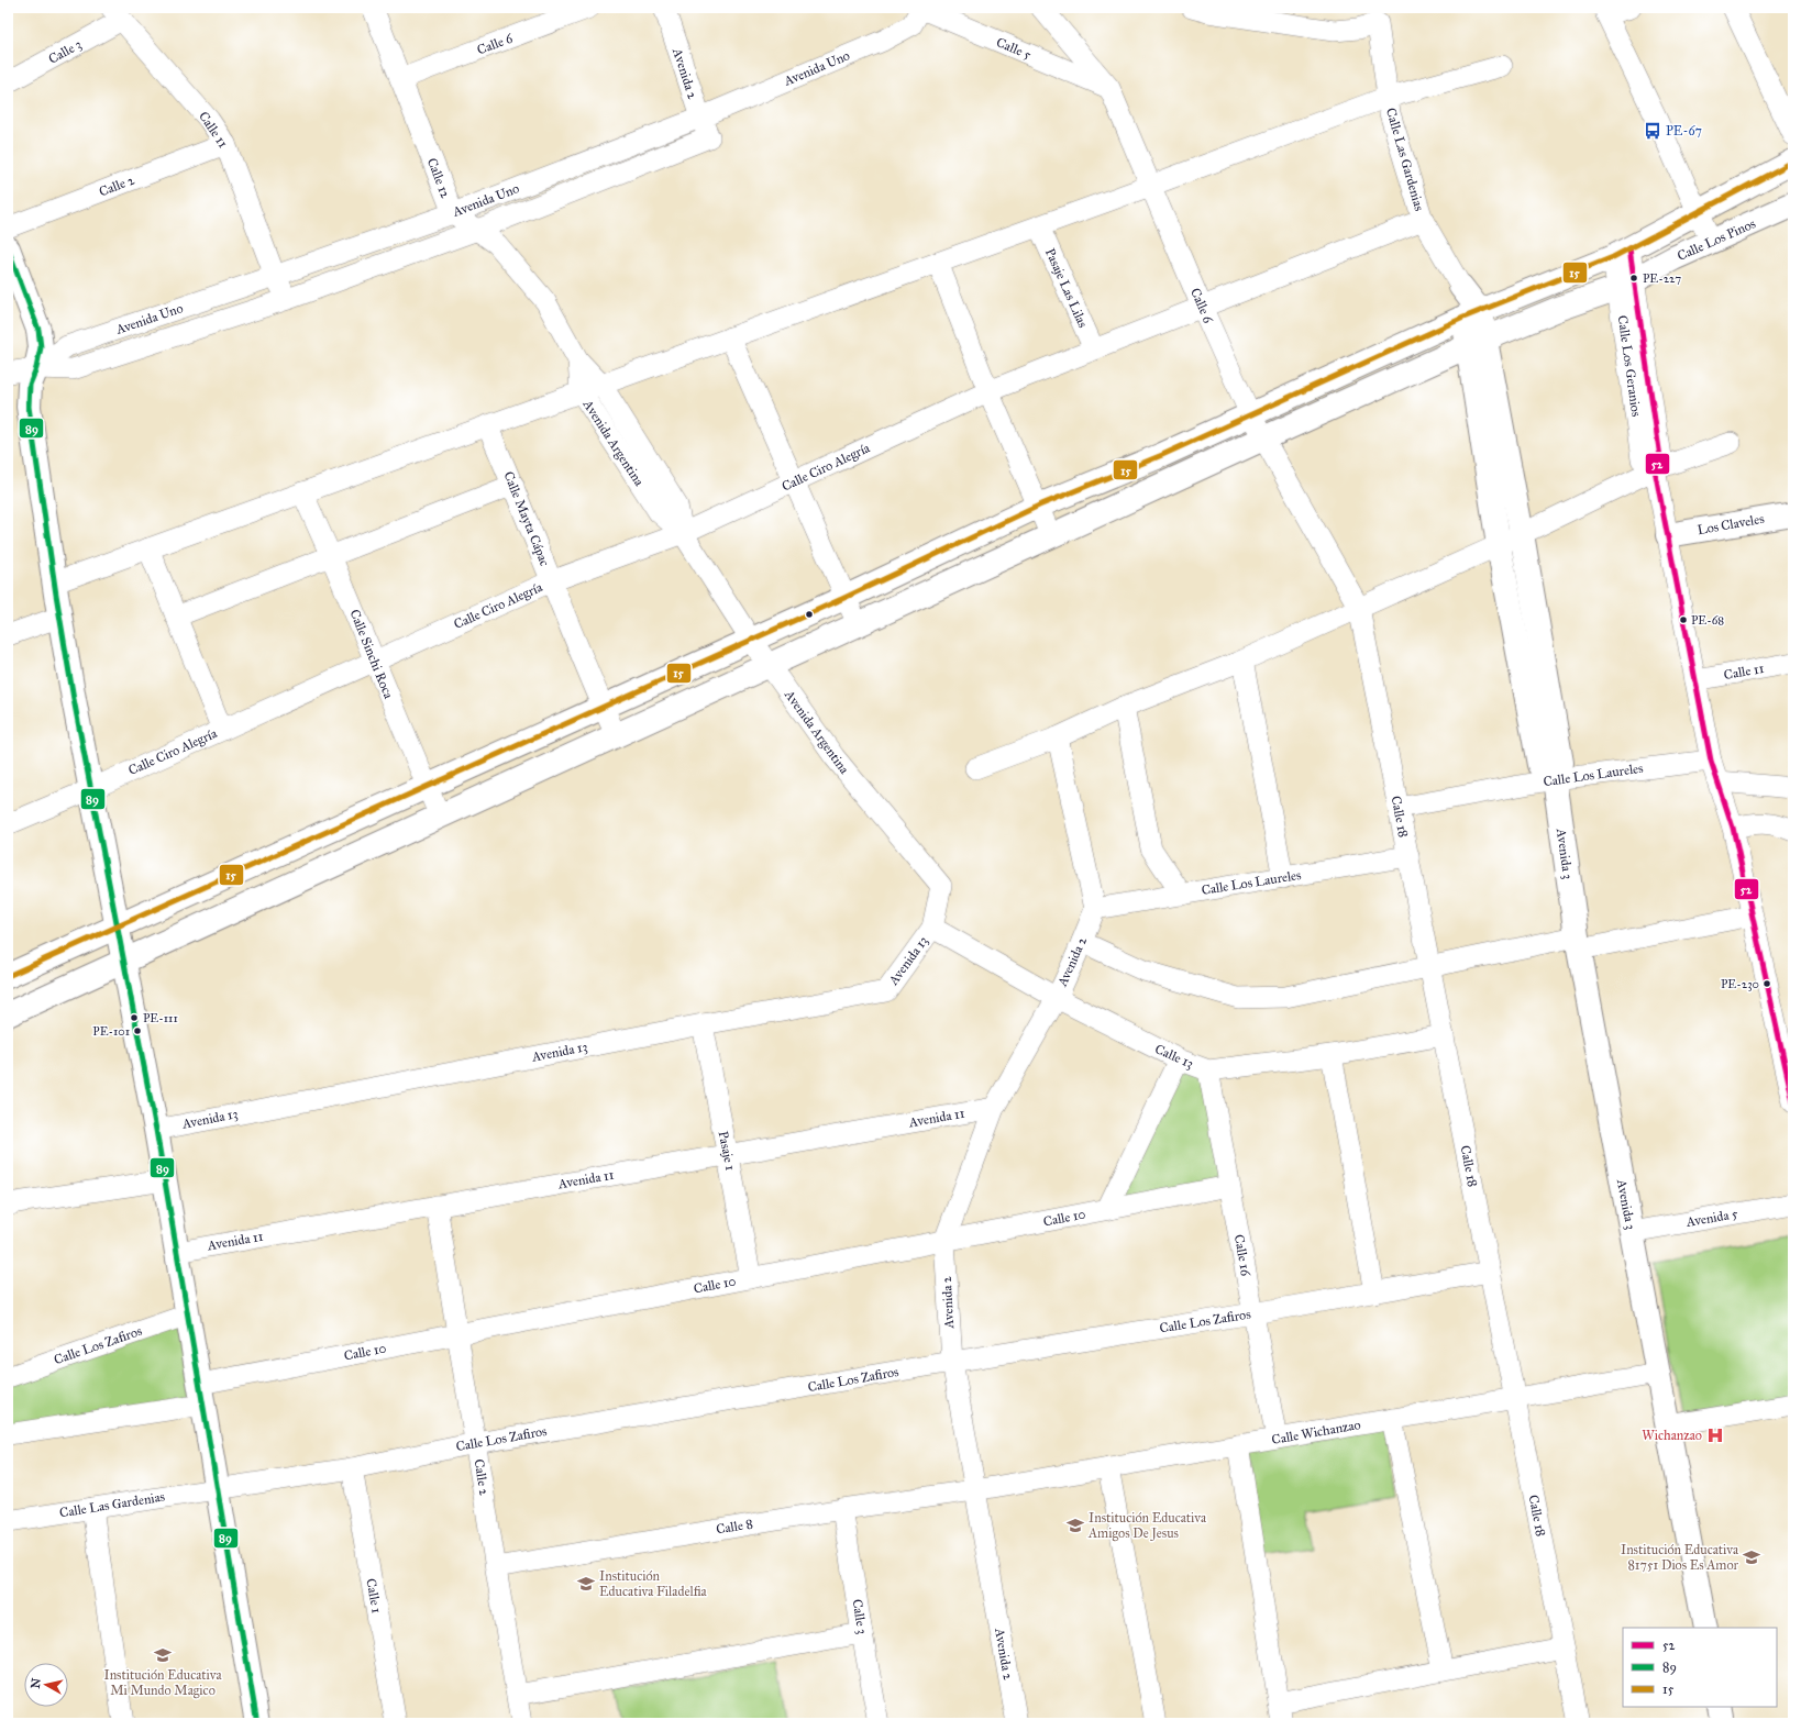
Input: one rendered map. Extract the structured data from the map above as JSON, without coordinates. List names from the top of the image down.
{
  "streets": {
    "street": [
      "Calle 6",
      "Calle 5",
      "Calle 3",
      "Avenida Uno",
      "Avenida 2",
      "Calle 11",
      "Calle Las Gardenias",
      "Calle 12",
      "Calle 2",
      "Calle Los Pinos",
      "Pasaje Las Lilas",
      "Calle Los Geranios",
      "Avenida Argentina",
      "Calle Ciro Alegría",
      "Calle Mayta Cápac",
      "Los Claveles",
      "Calle Sinchi Roca",
      "Calle Los Laureles",
      "Calle 18",
      "Avenida 3",
      "Avenida 13",
      "Calle 13",
      "Avenida 11",
      "Pasaje 1",
      "Calle 10",
      "Avenida 5",
      "Calle 16",
      "Calle Los Zafiros",
      "Calle Wichanzao",
      "Calle 8",
      "Calle 1"
    ]
  },
  "crossings": [
    ["Calle 6", "Calle 5"],
    ["Calle 6", "Calle 12"],
    ["Calle 6", "Calle Los Pinos"],
    ["Calle 6", "Calle Ciro Alegría"],
    ["Calle 6", "Calle 18"],
    ["Calle 5", "Avenida Uno"],
    ["Calle 3", "Calle 11"],
    ["Calle 3", "Calle 8"],
    ["Avenida Uno", "Avenida 2"],
    ["Avenida Uno", "Calle 11"],
    ["Avenida Uno", "Calle 12"],
    ["Avenida 2", "Calle Los Laureles"],
    ["Avenida 2", "Calle 13"],
    ["Avenida 2", "Avenida 11"],
    ["Avenida 2", "Calle 10"],
    ["Avenida 2", "Calle Los Zafiros"],
    ["Avenida 2", "Calle Wichanzao"],
    ["Avenida 2", "Calle 8"],
    ["Calle 11", "Calle 2"],
    ["Calle 11", "Calle Los Geranios"],
    ["Calle Las Gardenias", "Calle Los Pinos"],
    ["Calle Las Gardenias", "Calle Ciro Alegría"],
    ["Calle Las Gardenias", "Avenida 3"],
    ["Calle Las Gardenias", "Calle Los Zafiros"],
    ["Calle 12", "Avenida Argentina"],
    ["Calle 2", "Avenida 11"],
    ["Calle 2", "Calle 10"],
    ["Calle 2", "Calle Los Zafiros"],
    ["Calle 2", "Calle 8"],
    ["Calle Los Pinos", "Calle Los Geranios"],
    ["Calle Los Pinos", "Avenida Argentina"],
    ["Calle Los Pinos", "Calle Mayta Cápac"],
    ["Calle Los Pinos", "Calle Sinchi Roca"],
    ["Pasaje Las Lilas", "Calle Ciro Alegría"],
    ["Calle Los Geranios", "Los Claveles"],
    ["Calle Los Geranios", "Calle Los Laureles"],
    ["Avenida Argentina", "Calle Ciro Alegría"],
    ["Avenida Argentina", "Avenida 13"],
    ["Avenida Argentina", "Calle 13"],
    ["Calle Ciro Alegría", "Calle Mayta Cápac"],
    ["Calle Ciro Alegría", "Calle Sinchi Roca"],
    ["Calle Los Laureles", "Calle 18"],
    ["Calle Los Laureles", "Avenida 3"],
    ["Calle 18", "Calle 13"],
    ["Calle 18", "Calle Los Zafiros"],
    ["Calle 18", "Calle Wichanzao"],
    ["Avenida 3", "Avenida 5"],
    ["Avenida 3", "Calle Wichanzao"],
    ["Avenida 13", "Calle 13"],
    ["Avenida 13", "Pasaje 1"],
    ["Calle 13", "Calle 16"],
    ["Avenida 11", "Pasaje 1"],
    ["Pasaje 1", "Calle 10"],
    ["Calle 10", "Calle 16"],
    ["Calle 16", "Calle Los Zafiros"],
    ["Calle 16", "Calle Wichanzao"],
    ["Calle Los Zafiros", "Calle 1"],
    ["Calle Wichanzao", "Calle 8"]
  ],
  "places": {
    "bus stop": ["PE-67"],
    "other": [
      "PE-227",
      "PE-68",
      "PE-230",
      "PE-111",
      "PE-101"
    ],
    "hospital": ["Wichanzao"],
    "school or university": [
      "Institución Educativa Amigos De Jesus",
      "Institución Educativa 81751 Dios Es Amor",
      "Institución Educativa Filadelfia",
      "Institución Educativa Mi Mundo Magico"
    ]
  },
  "lines": ["transit line 15", "transit line 52", "transit line 89"],
  "legend": ["52", "89", "15"],
  "north": "left"
}
